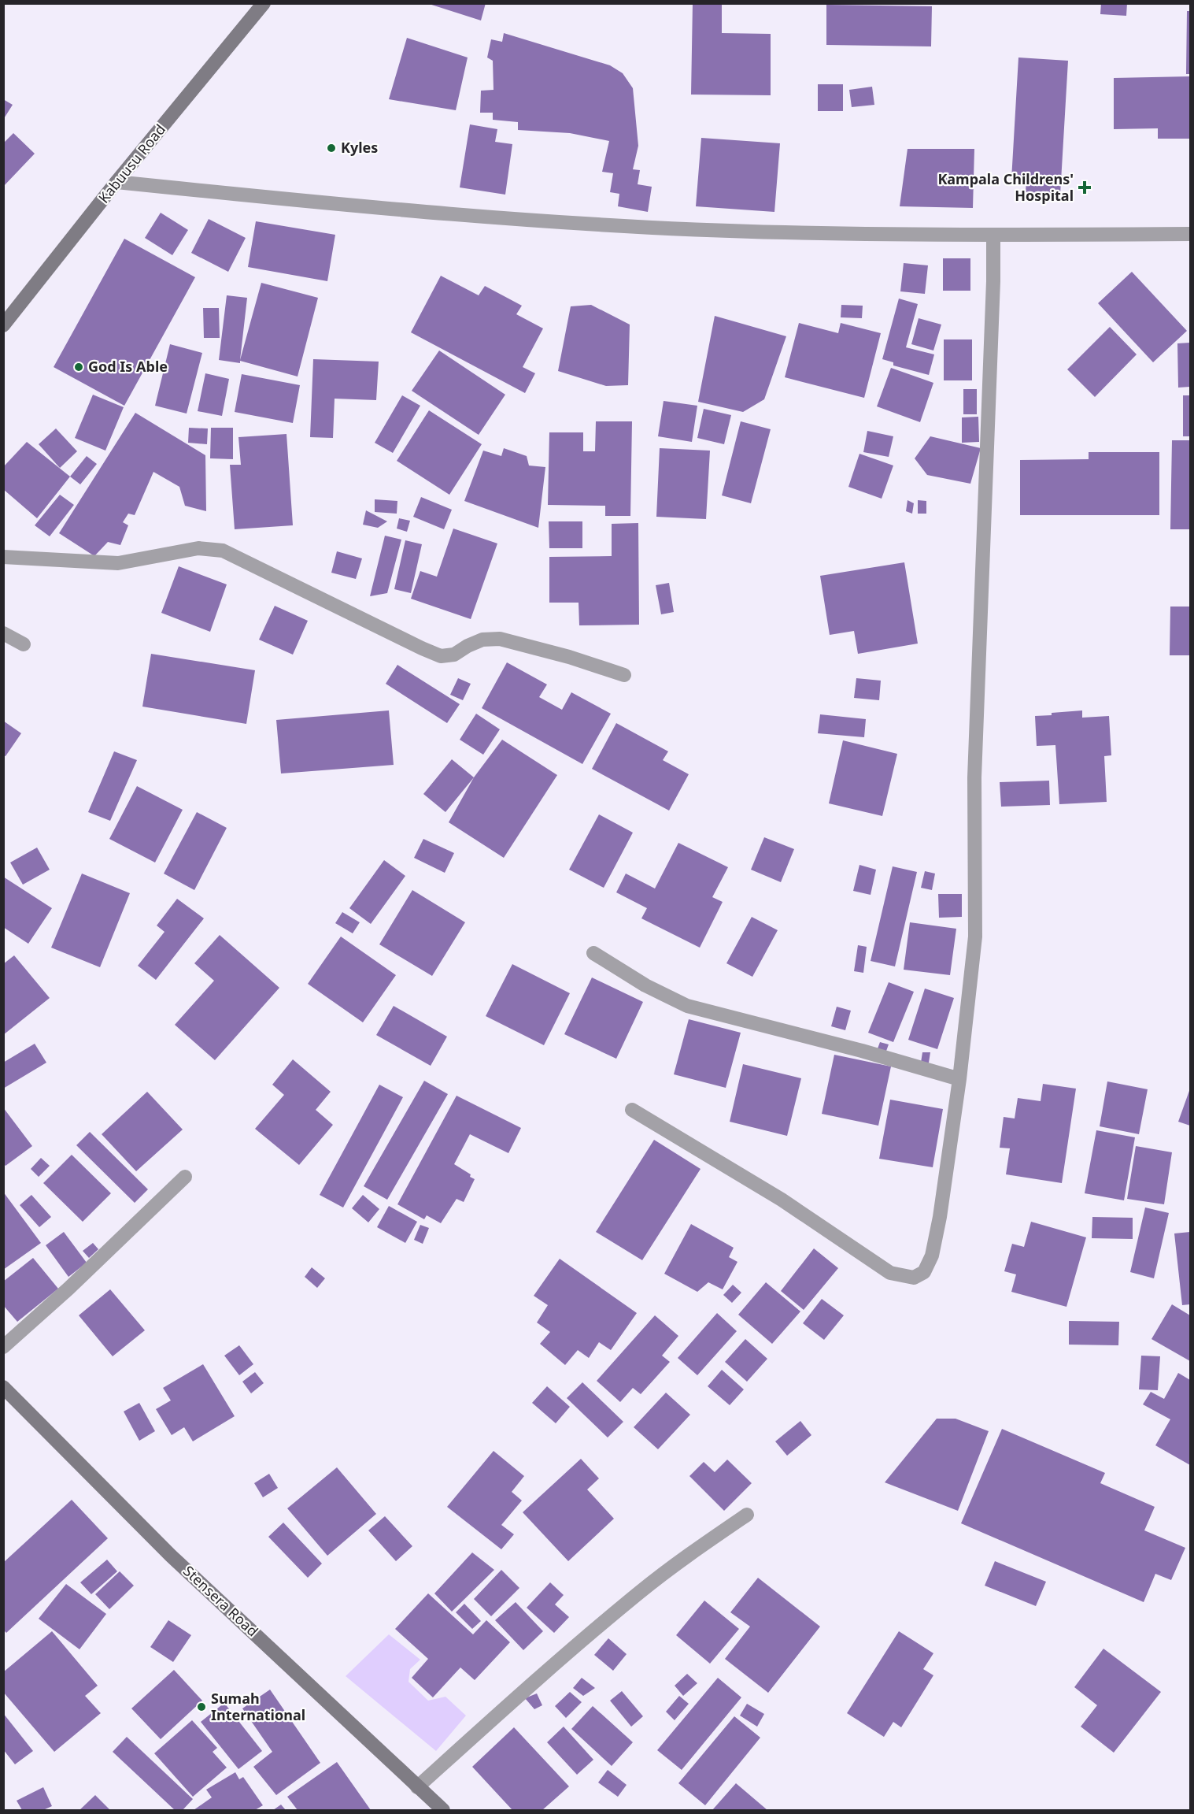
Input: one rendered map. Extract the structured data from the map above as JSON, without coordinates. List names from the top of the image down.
{
  "streets": {
    "street": ["Kabuusu Road", "Stensera Road"]
  },
  "places": {
    "other": ["Kyles", "God Is Able", "Sumah International"],
    "health": ["Kampala Childrens' Hospital"]
  }
}
